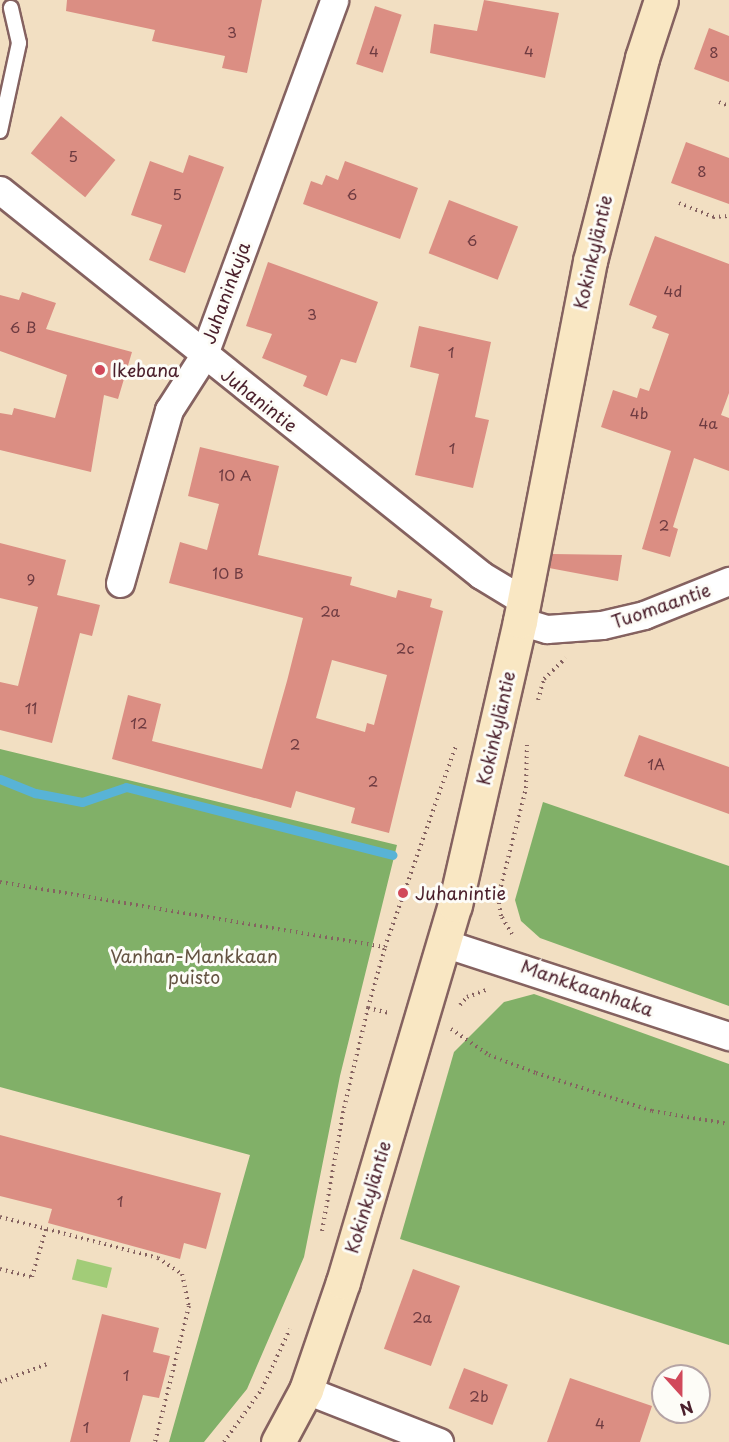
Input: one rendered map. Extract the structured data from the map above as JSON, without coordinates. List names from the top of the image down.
{
  "streets": {
    "main road": ["Kokinkyläntie"],
    "street": [
      "Juhaninkuja",
      "Juhanintie",
      "Tuomaantie",
      "Mankkaanhaka"
    ]
  },
  "crossings": [
    ["Kokinkyläntie", "Juhanintie"],
    ["Kokinkyläntie", "Tuomaantie"],
    ["Kokinkyläntie", "Mankkaanhaka"],
    ["Juhaninkuja", "Juhanintie"],
    ["Juhanintie", "Tuomaantie"]
  ],
  "parks": ["Vanhan-Mankkaan puisto"],
  "places": ["Ikebana", "Juhanintie"],
  "house_numbers": [
    "3",
    "4",
    "4",
    "8",
    "5",
    "8",
    "5",
    "6",
    "6",
    "4d",
    "3",
    "6 B",
    "1",
    "4b",
    "4a",
    "1",
    "10 A",
    "2",
    "10 B",
    "9",
    "2a",
    "2c",
    "11",
    "12",
    "2",
    "1A",
    "2",
    "1",
    "2a",
    "1",
    "2b",
    "4",
    "1"
  ],
  "north": "bottom"
}
